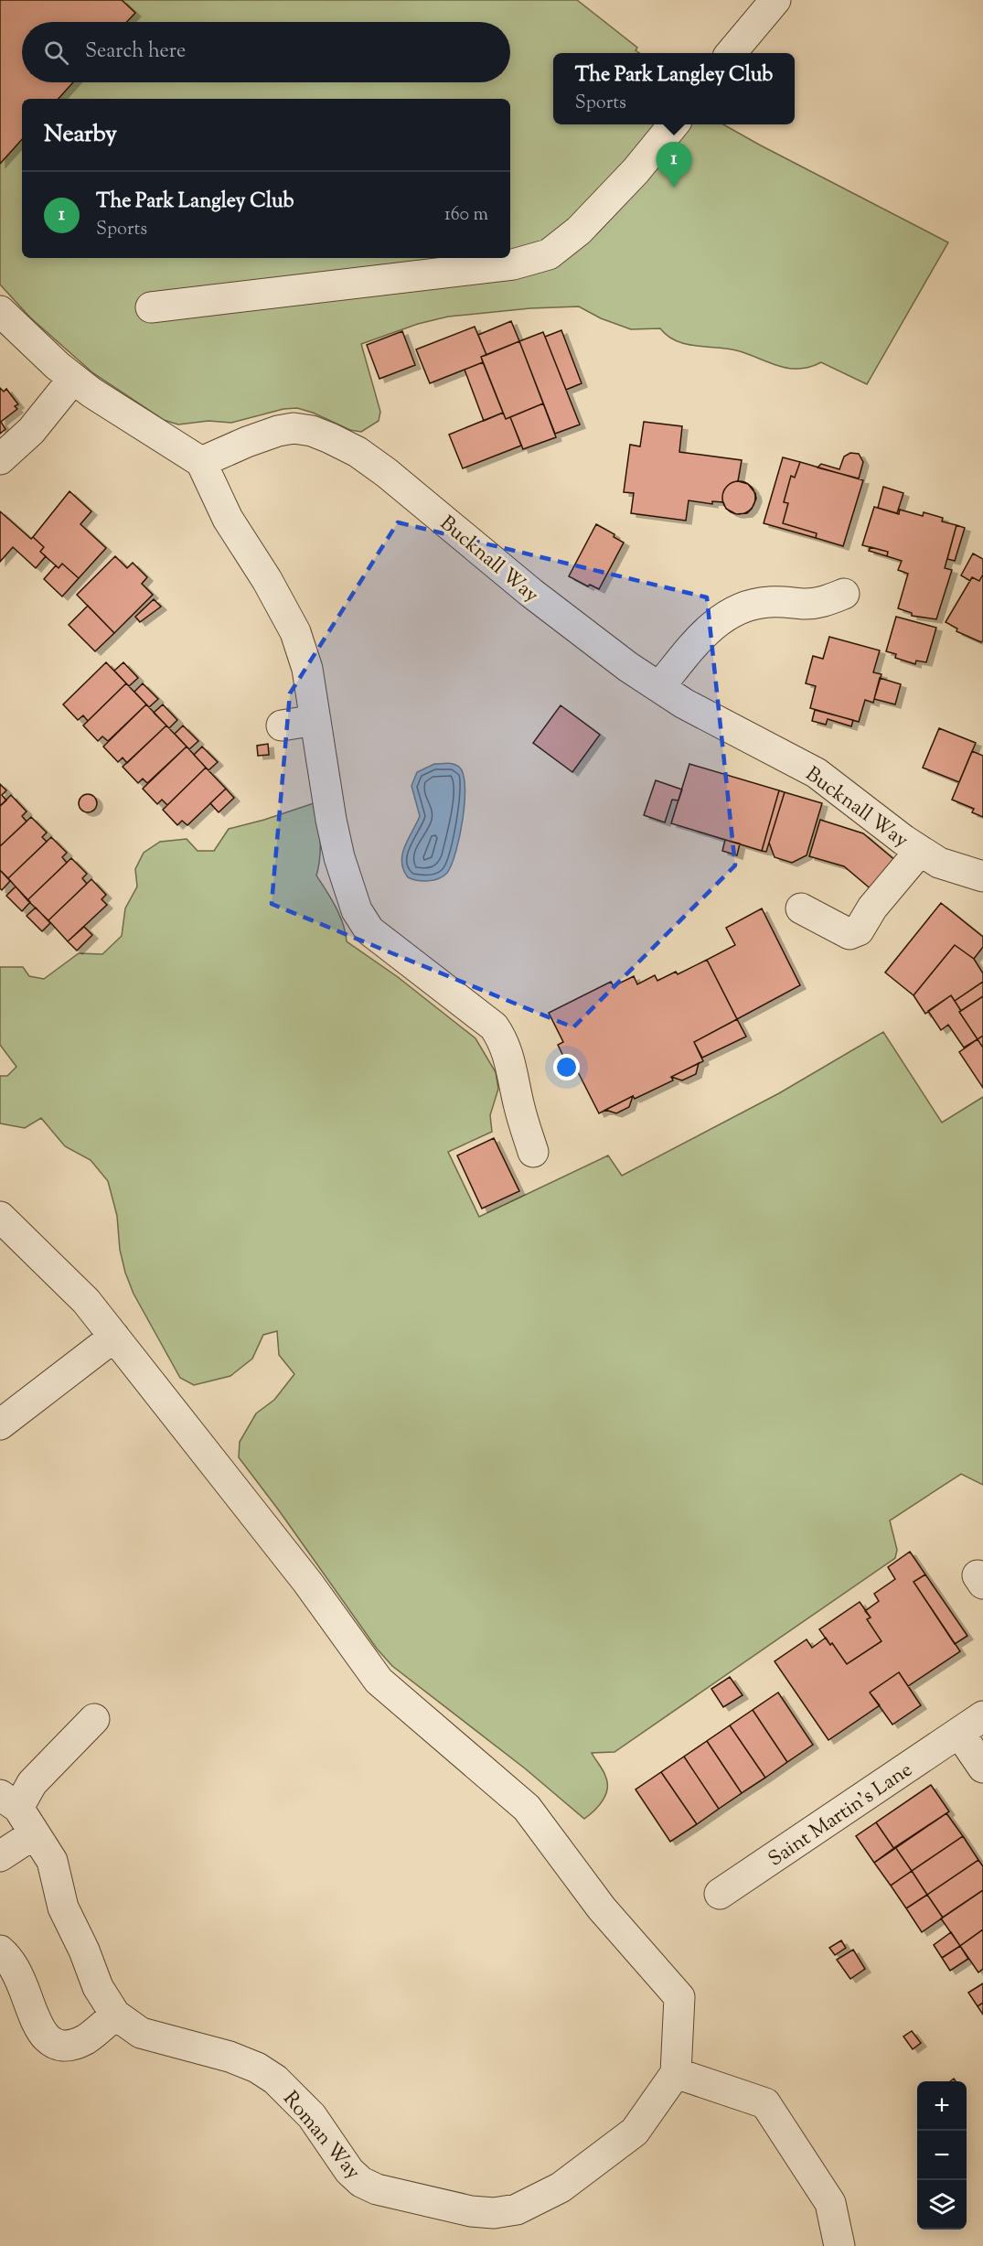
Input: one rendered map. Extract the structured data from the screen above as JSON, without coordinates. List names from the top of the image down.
{
  "streets": {
    "street": ["Bucknall Way", "Saint Martin's Lane", "Roman Way"]
  },
  "page": {
    "search": "Search here",
    "popup": ["The Park Langley Club", "Sports"],
    "heading": "Nearby",
    "pins": "1",
    "list": [
      {
        "mark": "1",
        "name": "The Park Langley Club",
        "note": "Sports",
        "value": "160 m"
      }
    ],
    "map_buttons": ["+", "−"]
  }
}
